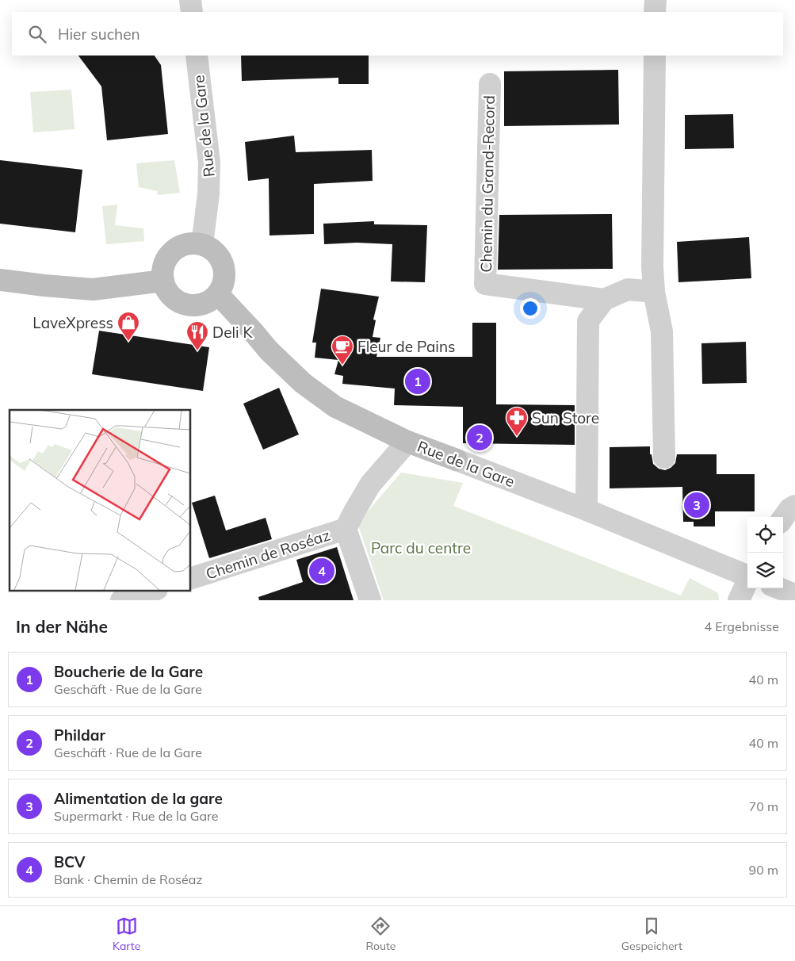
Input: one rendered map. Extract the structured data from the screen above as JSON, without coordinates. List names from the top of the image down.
{
  "streets": {
    "street": ["Rue de la Gare", "Chemin du Grand-Record", "Chemin de Roséaz"]
  },
  "parks": ["Parc du centre"],
  "places": {
    "shop": ["LaveXpress"],
    "restaurant": ["Deli K"],
    "cafe": ["Fleur de Pains"],
    "pharmacy": ["Sun Store"]
  },
  "page": {
    "search": "Hier suchen",
    "pins": [
      "1",
      "2",
      "3",
      "4"
    ],
    "heading": ["In der Nähe", "4 Ergebnisse"],
    "list": [
      {
        "mark": "1",
        "name": "Boucherie de la Gare",
        "note": "Geschäft · Rue de la Gare",
        "value": "40 m"
      },
      {
        "mark": "2",
        "name": "Phildar",
        "note": "Geschäft · Rue de la Gare",
        "value": "40 m"
      },
      {
        "mark": "3",
        "name": "Alimentation de la gare",
        "note": "Supermarkt · Rue de la Gare",
        "value": "70 m"
      },
      {
        "mark": "4",
        "name": "BCV",
        "note": "Bank · Chemin de Roséaz",
        "value": "90 m"
      }
    ],
    "nav": ["Karte", "Route", "Gespeichert"]
  }
}
